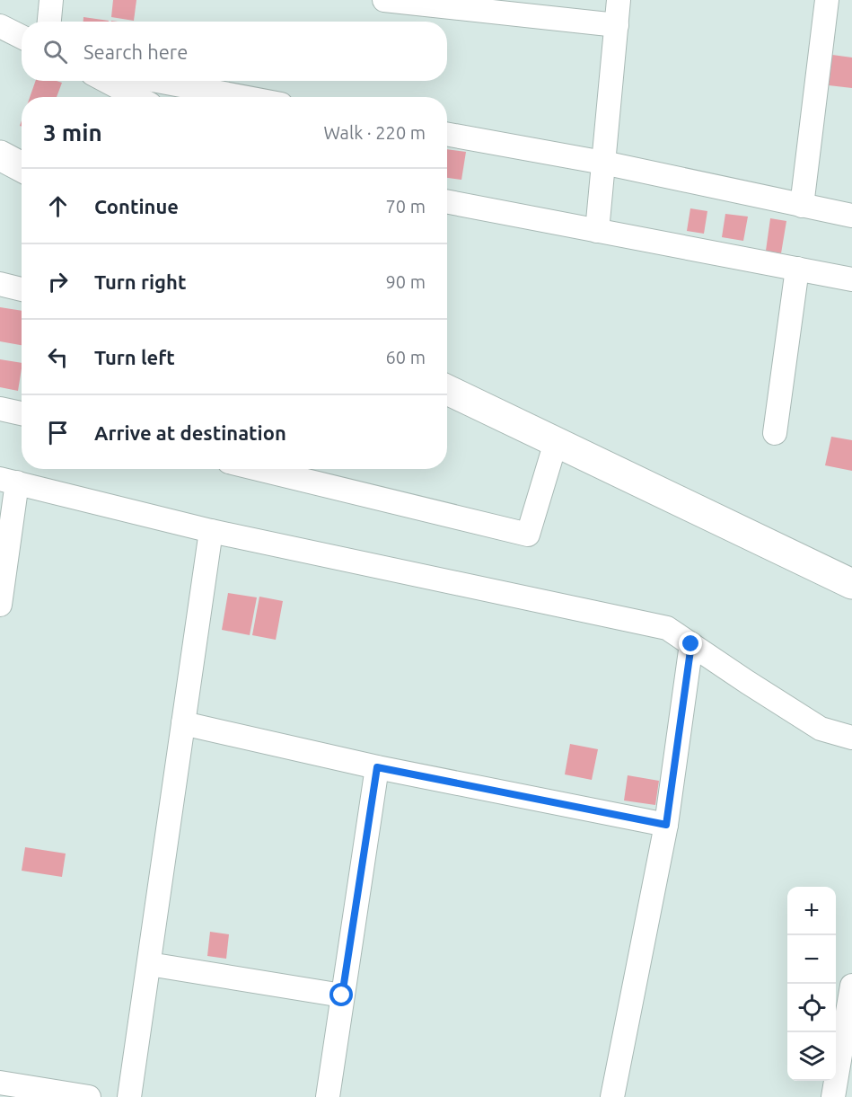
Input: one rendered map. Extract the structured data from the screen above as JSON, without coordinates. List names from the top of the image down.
{
  "page": {
    "search": "Search here",
    "heading": ["3 min", "Walk · 220 m"],
    "list": [
      ["Continue", "70 m"],
      ["Turn right", "90 m"],
      ["Turn left", "60 m"],
      "Arrive at destination"
    ],
    "map_buttons": ["+", "−"]
  }
}
